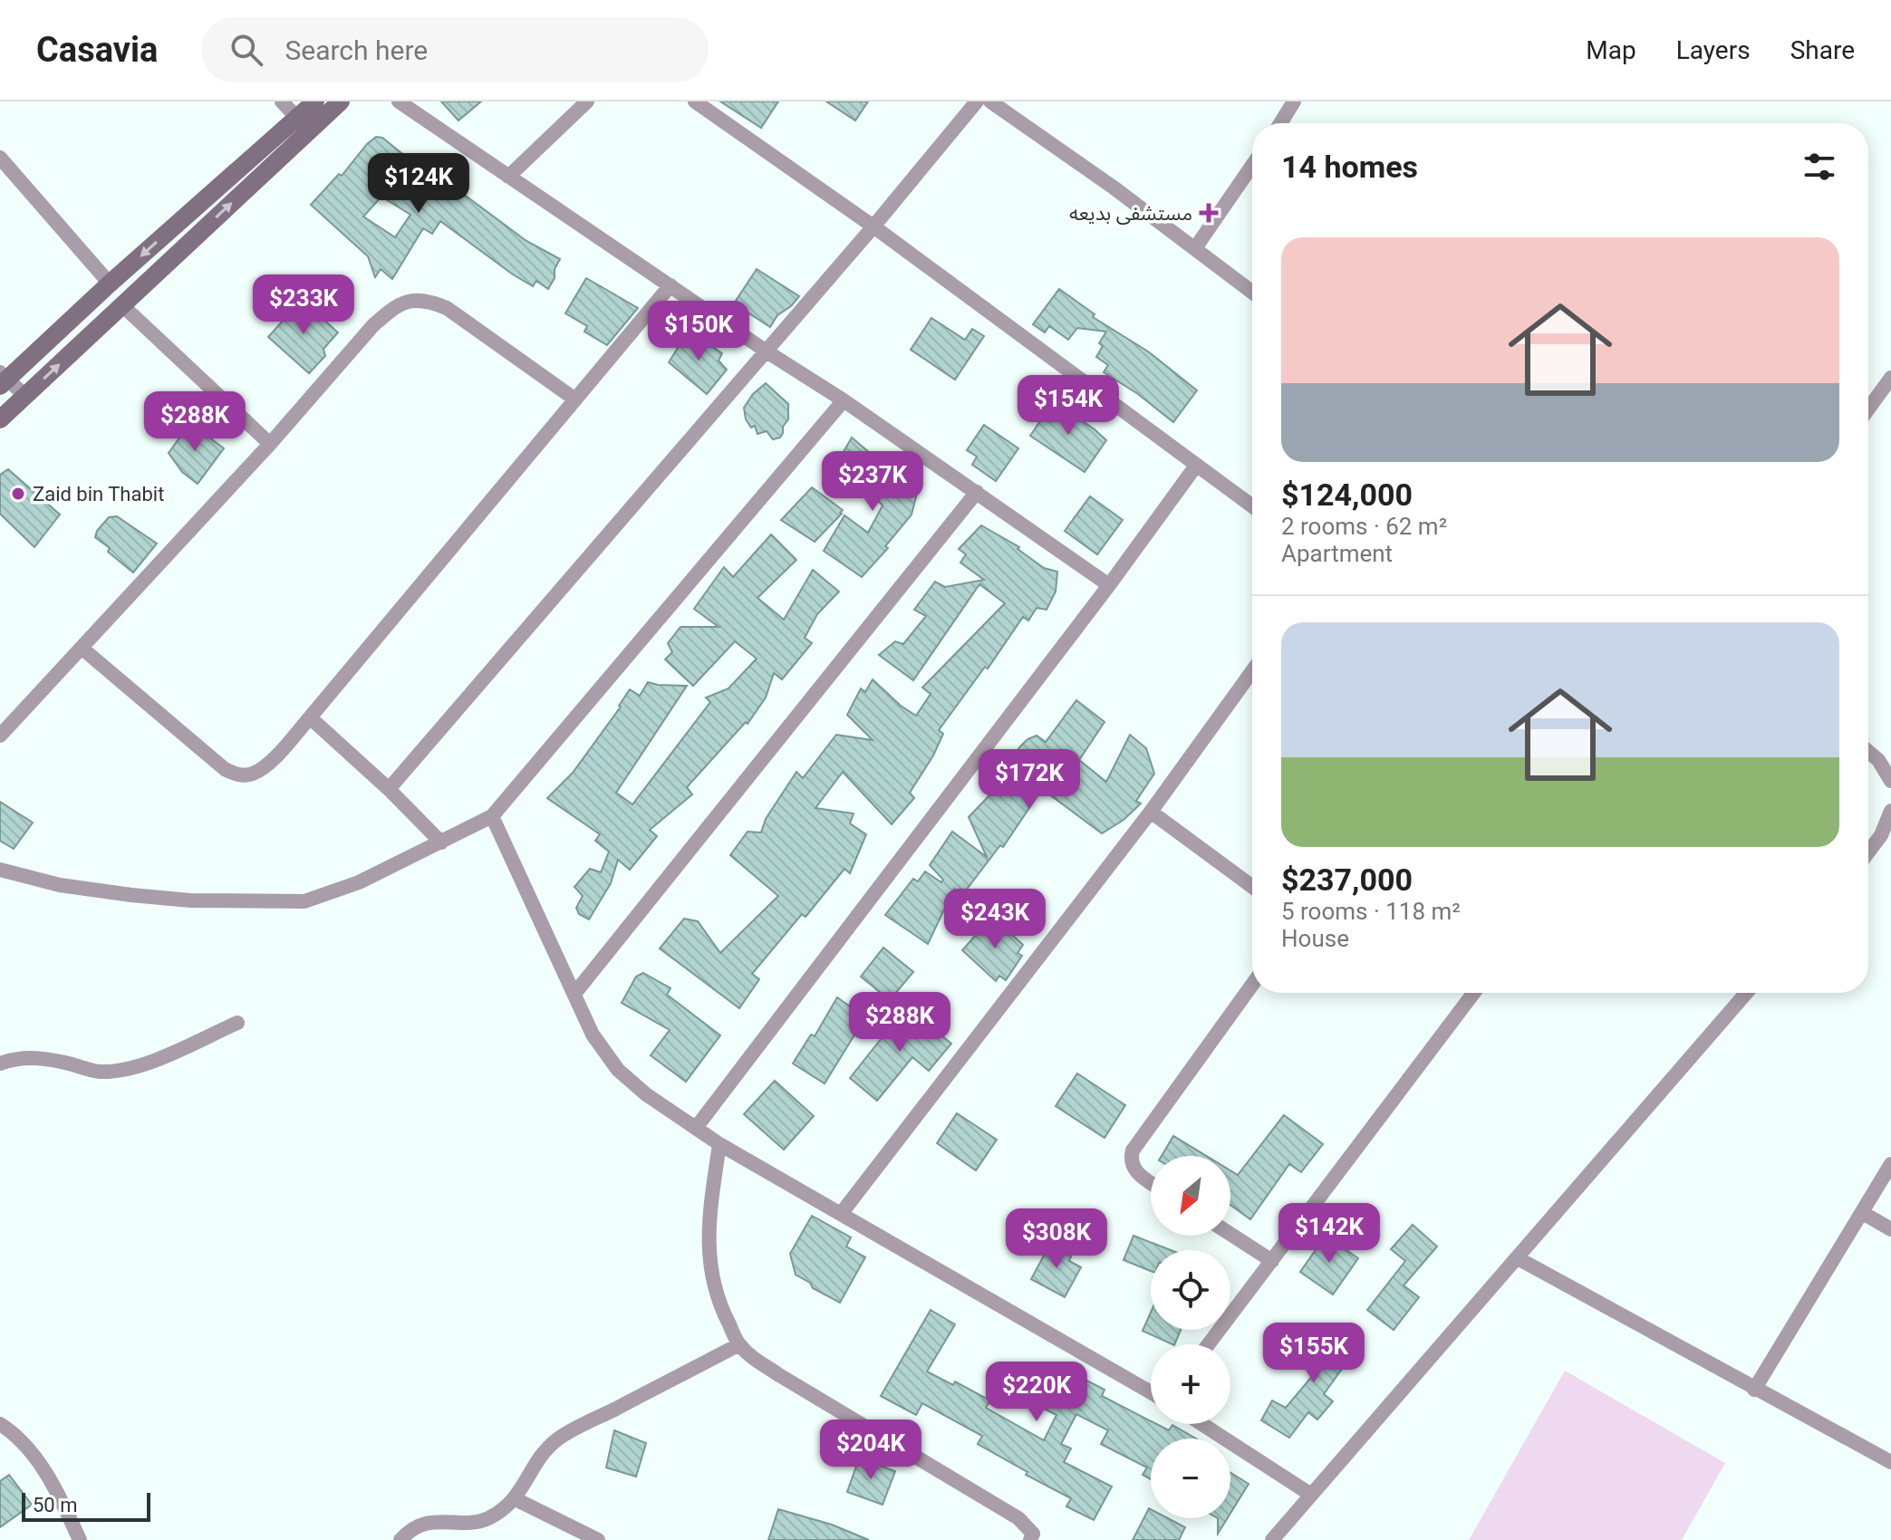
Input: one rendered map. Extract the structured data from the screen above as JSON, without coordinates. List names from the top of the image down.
{
  "places": {
    "health": ["مستشفى بديعه"],
    "other": ["Zaid bin Thabit"]
  },
  "scale_bar": "50 m",
  "north": "bottom left",
  "page": {
    "header": "Casavia",
    "search": "Search here",
    "nav": ["Map", "Layers", "Share"],
    "heading": "14 homes",
    "price": [
      "$124K",
      "$233K",
      "$150K",
      "$154K",
      "$288K",
      "$237K",
      "$172K",
      "$243K",
      "$288K",
      "$142K",
      "$308K",
      "$155K",
      "$220K",
      "$204K"
    ],
    "list": [
      {
        "name": "$124,000",
        "note": "2 rooms · 62 m² · Apartment"
      },
      {
        "name": "$237,000",
        "note": "5 rooms · 118 m² · House"
      }
    ],
    "map_buttons": ["+", "−"],
    "scale": "50 m"
  }
}
